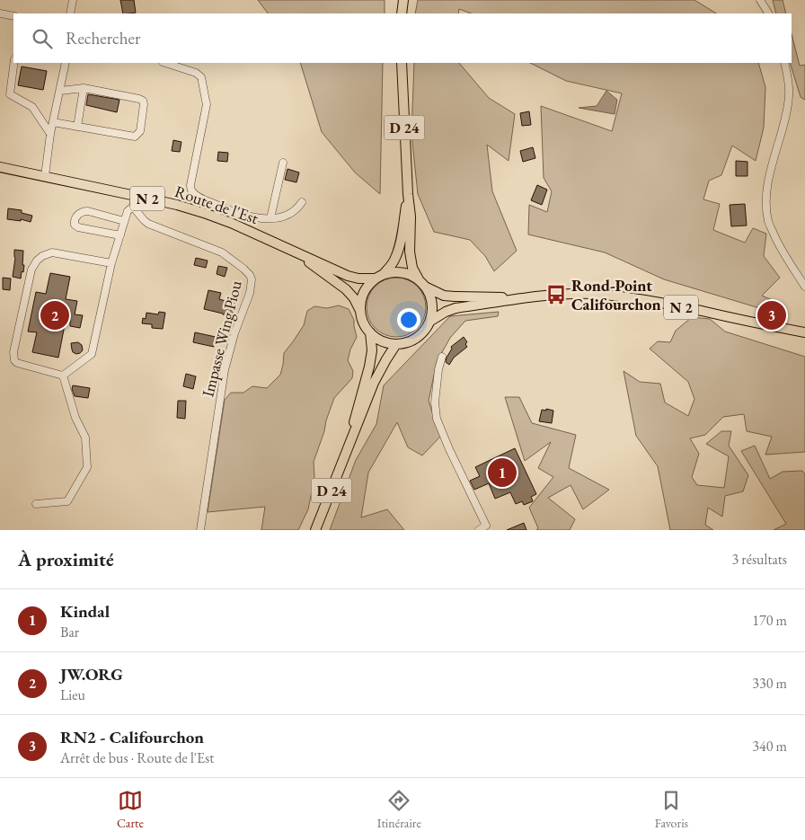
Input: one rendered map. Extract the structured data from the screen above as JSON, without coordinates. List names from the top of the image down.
{
  "streets": {
    "main road": ["D 24", "N 2", "Route de l'Est"],
    "street": ["Impasse Wing Piou"]
  },
  "crossings": [
    ["D 24", "N 2"],
    ["D 24", "Route de l'Est"],
    ["N 2", "Route de l'Est"]
  ],
  "places": {
    "bus stop": ["Rond-Point Califourchon"]
  },
  "page": {
    "search": "Rechercher",
    "pins": ["2", "3", "1"],
    "heading": ["À proximité", "3 résultats"],
    "list": [
      {
        "mark": "1",
        "name": "Kindal",
        "note": "Bar",
        "value": "170 m"
      },
      {
        "mark": "2",
        "name": "JW.ORG",
        "note": "Lieu",
        "value": "330 m"
      },
      {
        "mark": "3",
        "name": "RN2 - Califourchon",
        "note": "Arrêt de bus · Route de l'Est",
        "value": "340 m"
      }
    ],
    "nav": ["Carte", "Itinéraire", "Favoris"]
  }
}
